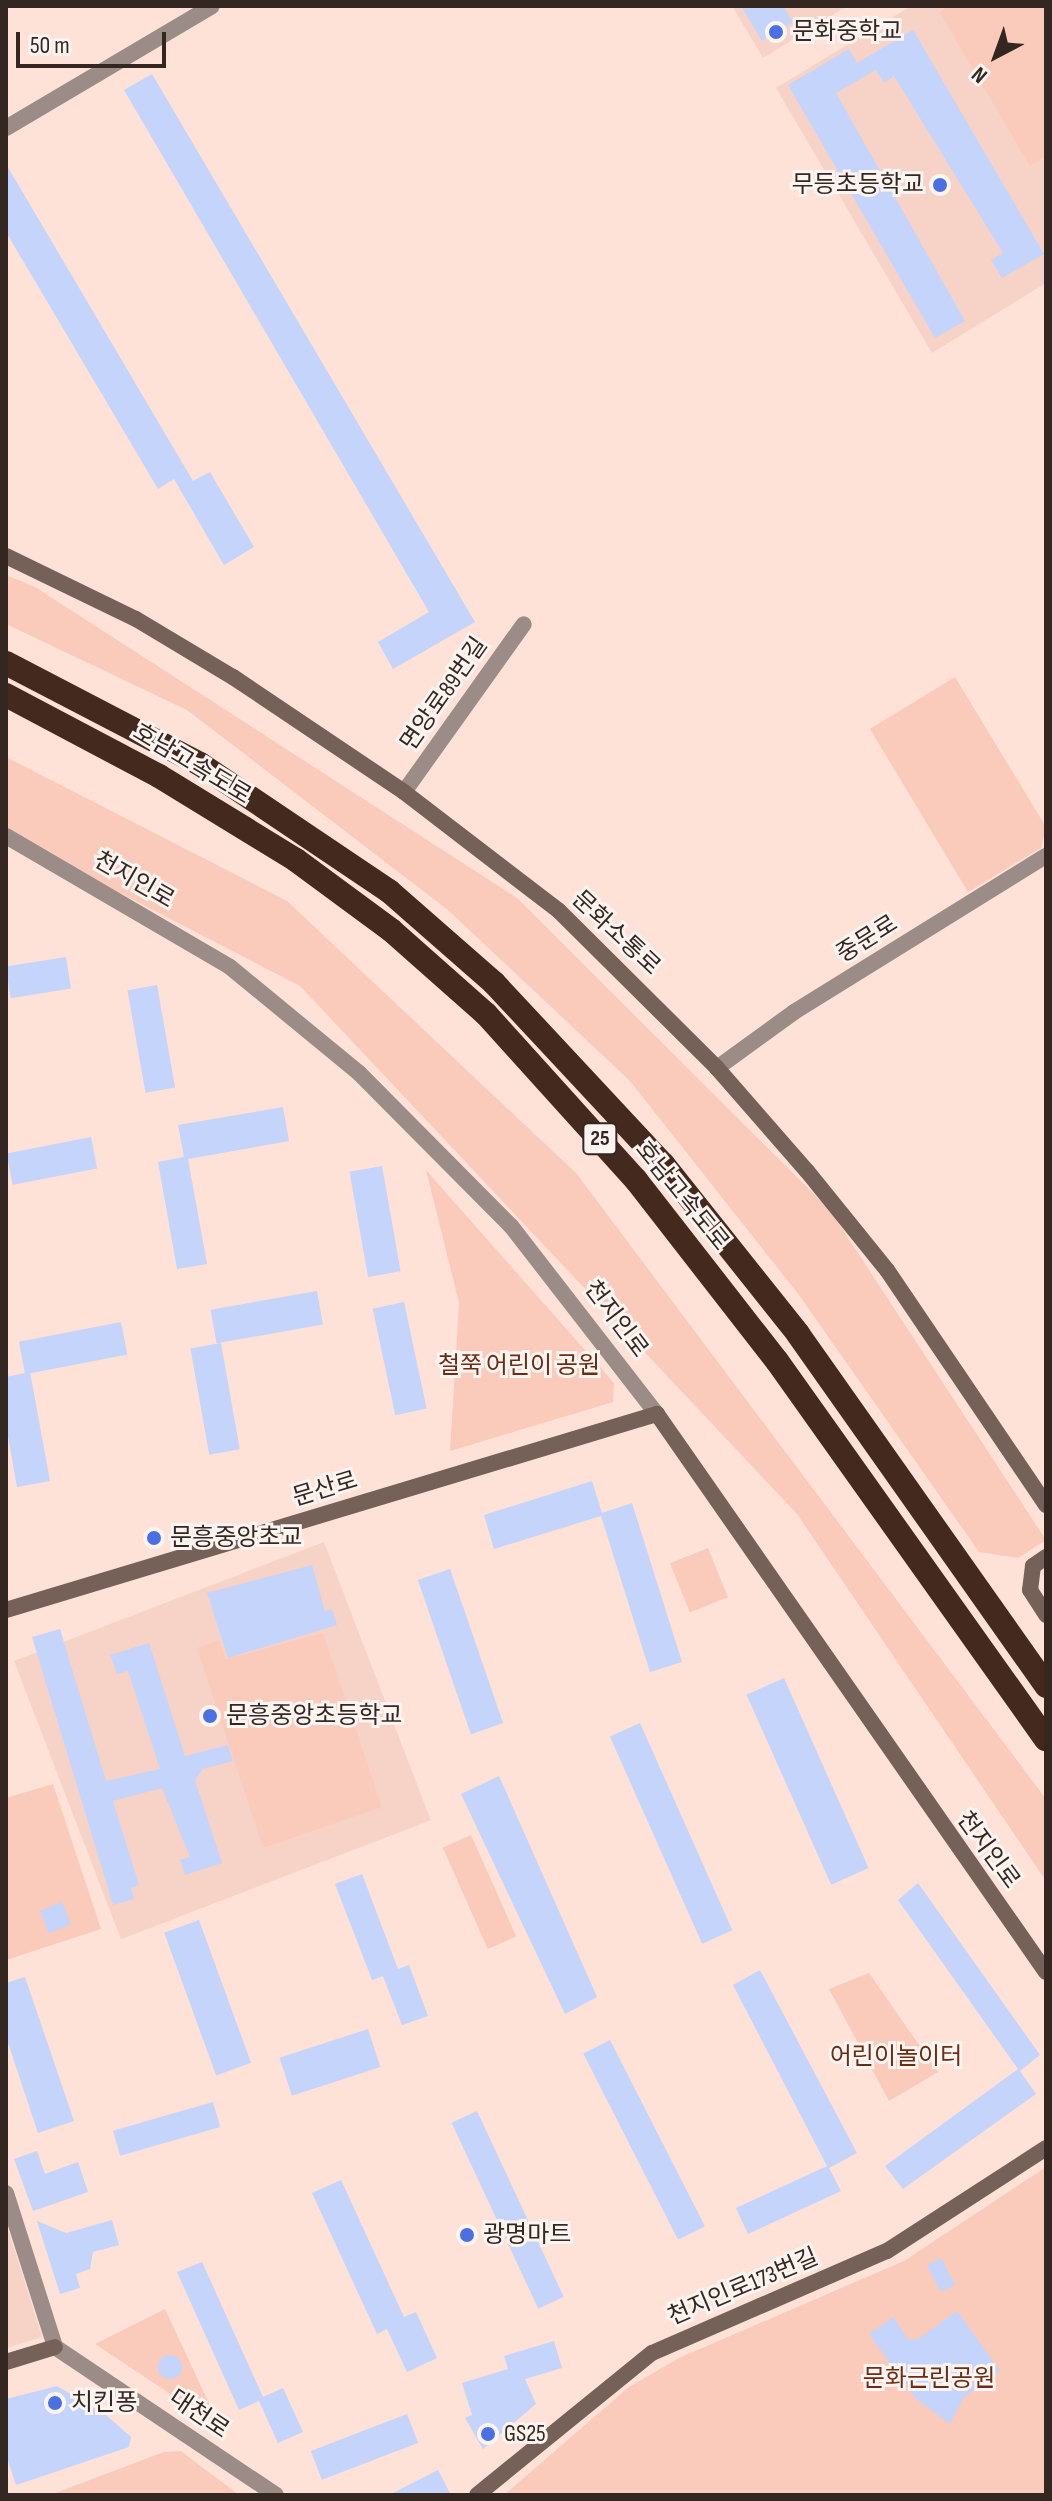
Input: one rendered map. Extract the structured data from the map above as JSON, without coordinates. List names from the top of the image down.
{
  "streets": {
    "highway": ["호남고속도로", "25"],
    "street": [
      "면앙로89번길",
      "천지인로",
      "문화소통로",
      "중문로",
      "문산로",
      "천지인로173번길",
      "대천로"
    ]
  },
  "crossings": [
    ["면앙로89번길", "문화소통로"],
    ["천지인로", "문산로"],
    ["문화소통로", "중문로"]
  ],
  "parks": ["철쭉 어린이 공원", "어린이놀이터", "문화근린공원"],
  "places": [
    "문화중학교",
    "무등초등학교",
    "문흥중앙초교",
    "문흥중앙초등학교",
    "광명마트",
    "치킨퐁",
    "GS25"
  ],
  "scale_bar": "50 m",
  "north": "bottom left"
}
